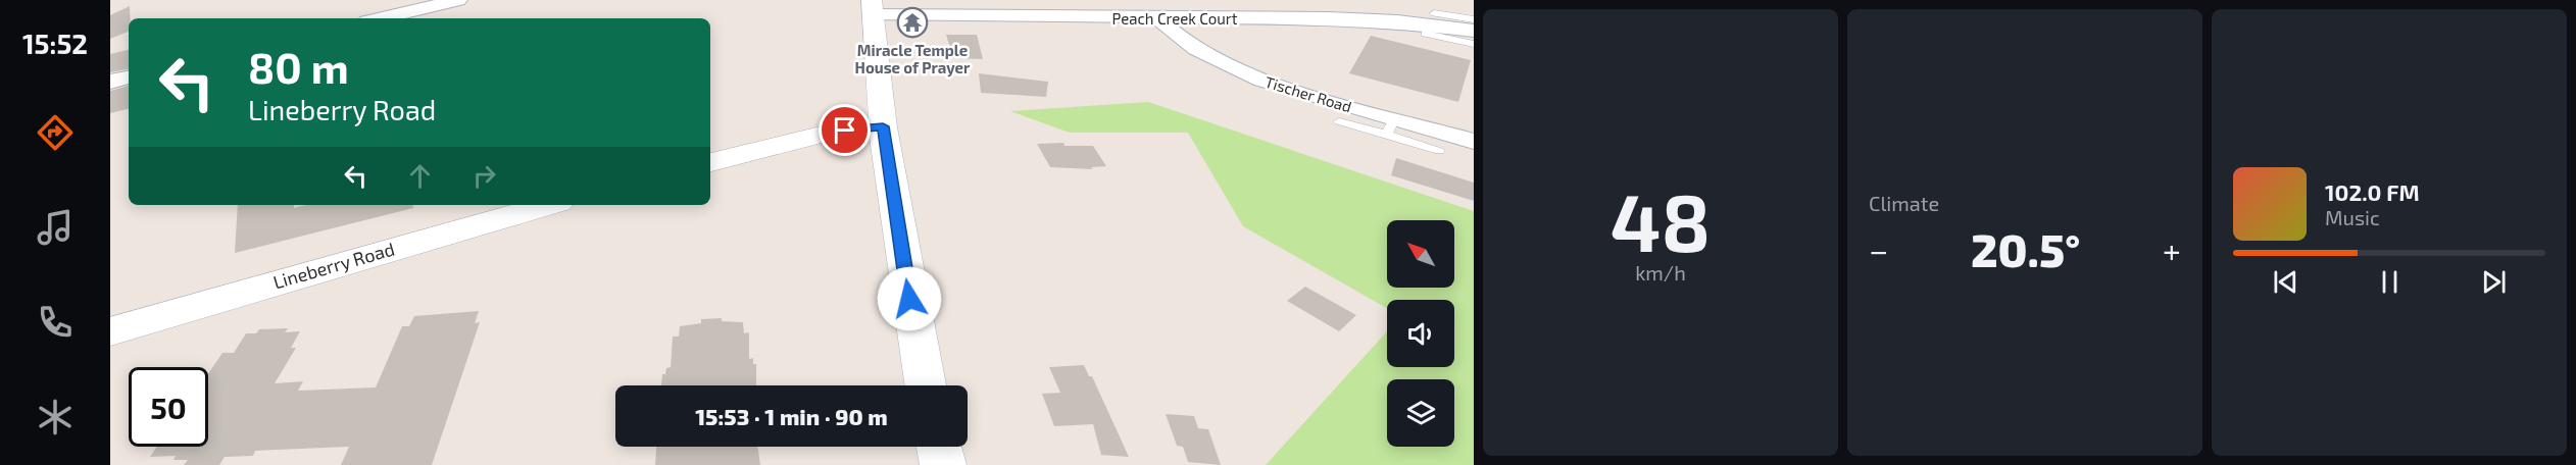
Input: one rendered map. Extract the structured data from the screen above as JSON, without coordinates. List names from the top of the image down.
{
  "streets": {
    "main road": ["Lineberry Road"],
    "street": ["Peach Creek Court", "Tischer Road"]
  },
  "crossings": [
    ["Peach Creek Court", "Tischer Road"]
  ],
  "places": {
    "temple": ["Miracle Temple House of Prayer"]
  },
  "north": "top left",
  "page": {
    "tabs": "15:52",
    "tile": [
      ["48", "km/h"],
      "Climate"
    ],
    "turn": ["80 m", "Lineberry Road"],
    "song": ["102.0 FM", "Music"],
    "heat": ["−", "20.5°", "+"],
    "limit": "50",
    "trip": "15:53 · 1 min · 90 m"
  }
}
